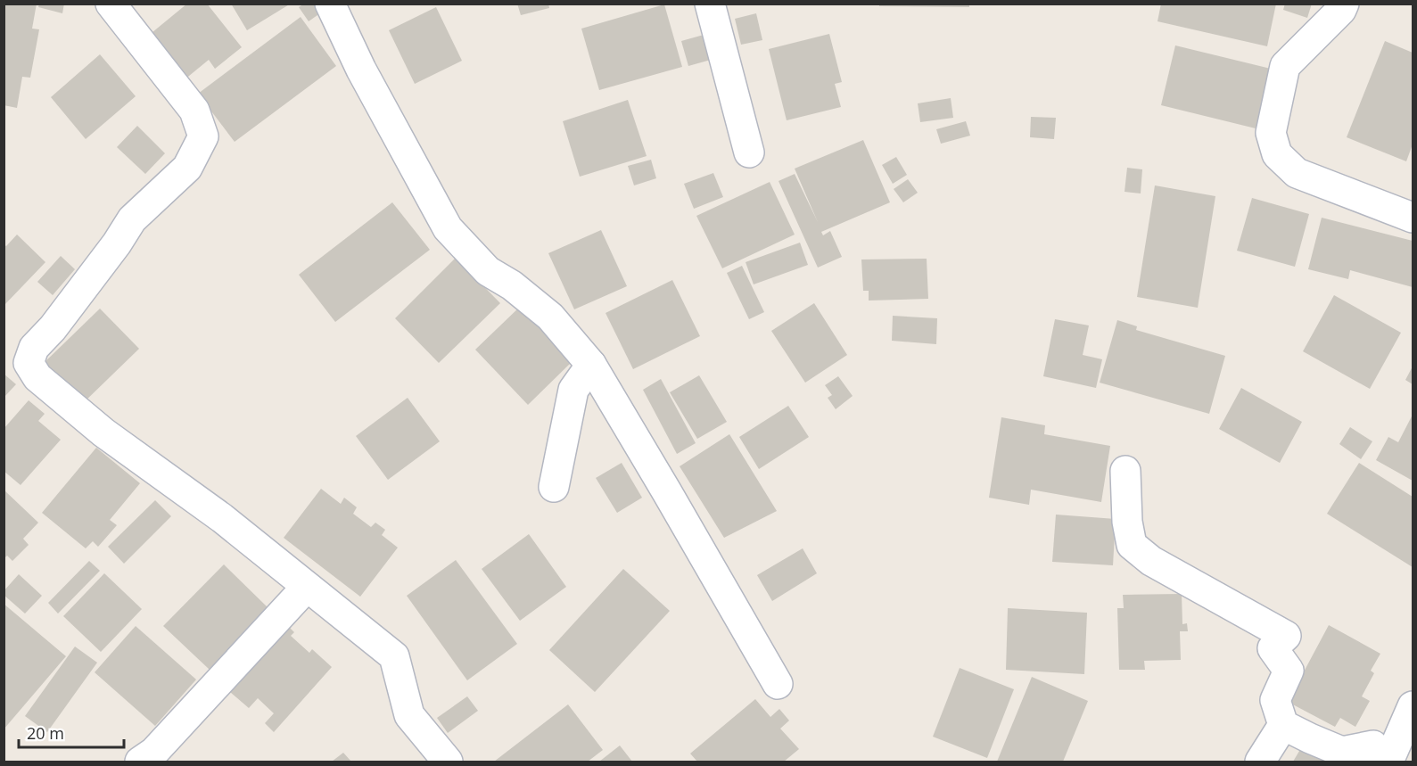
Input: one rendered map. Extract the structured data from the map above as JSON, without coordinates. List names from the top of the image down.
{
  "scale_bar": "20 m"
}
